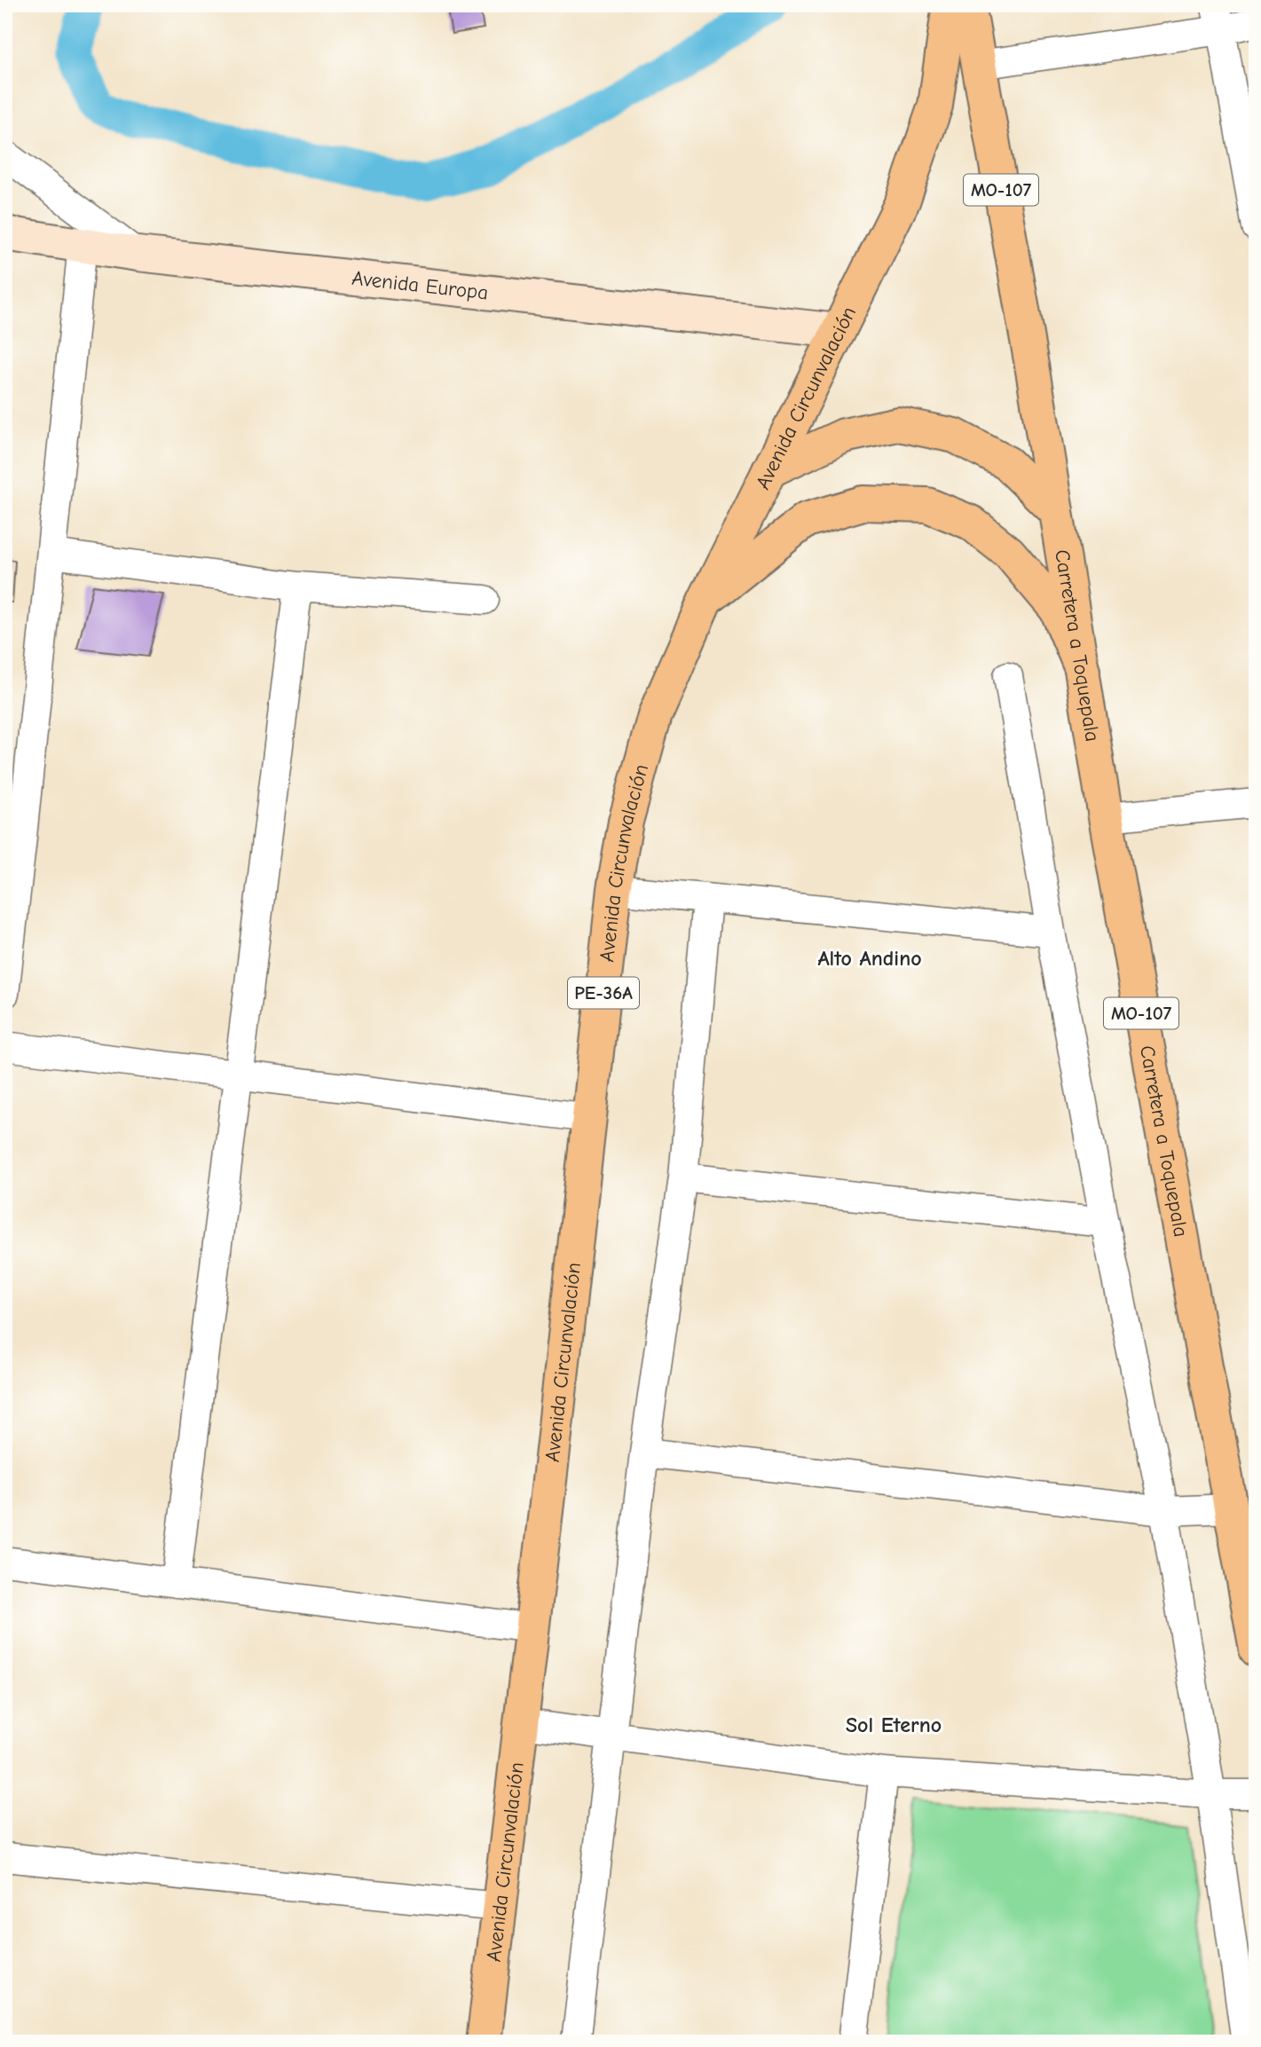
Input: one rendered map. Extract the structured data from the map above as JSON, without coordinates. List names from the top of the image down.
{
  "streets": {
    "main road": [
      "MO-107",
      "Avenida Europa",
      "Avenida Circunvalación",
      "Carretera a Toquepala",
      "PE-36A"
    ]
  },
  "crossings": [
    ["MO-107", "Carretera a Toquepala"],
    ["Avenida Europa", "Avenida Circunvalación"]
  ],
  "districts": ["Alto Andino", "Sol Eterno"]
}
